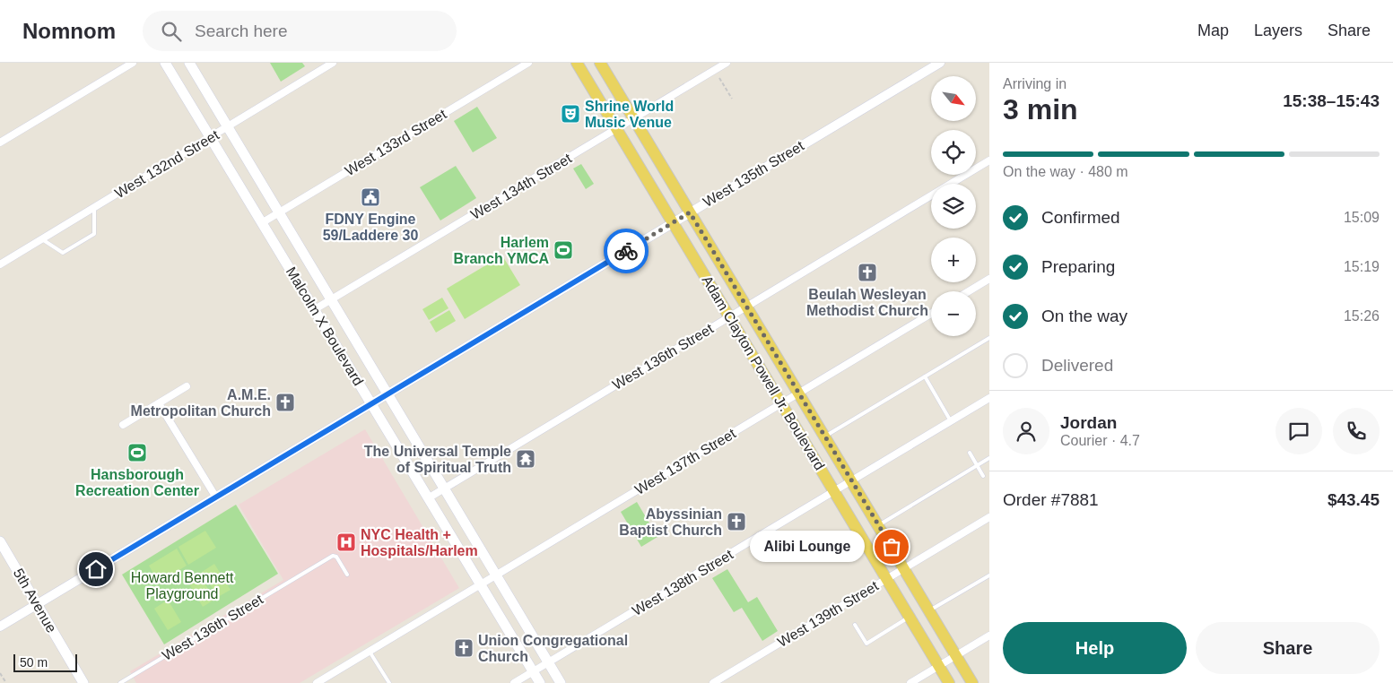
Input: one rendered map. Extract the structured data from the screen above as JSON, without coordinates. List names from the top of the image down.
{
  "streets": {
    "main road": ["Malcolm X Boulevard", "Adam Clayton Powell Jr. Boulevard", "5th Avenue"],
    "street": [
      "West 133rd Street",
      "West 132nd Street",
      "West 135th Street",
      "West 134th Street",
      "West 136th Street",
      "West 137th Street",
      "West 138th Street",
      "West 139th Street"
    ]
  },
  "crossings": [
    ["West 133rd Street", "Malcolm X Boulevard"],
    ["West 132nd Street", "Malcolm X Boulevard"],
    ["West 135th Street", "Malcolm X Boulevard"],
    ["West 135th Street", "Adam Clayton Powell Jr. Boulevard"],
    ["West 135th Street", "5th Avenue"],
    ["West 134th Street", "Malcolm X Boulevard"],
    ["West 134th Street", "Adam Clayton Powell Jr. Boulevard"],
    ["Malcolm X Boulevard", "West 136th Street"],
    ["Malcolm X Boulevard", "West 137th Street"],
    ["Malcolm X Boulevard", "West 138th Street"],
    ["West 136th Street", "Adam Clayton Powell Jr. Boulevard"],
    ["Adam Clayton Powell Jr. Boulevard", "West 137th Street"],
    ["Adam Clayton Powell Jr. Boulevard", "West 138th Street"],
    ["Adam Clayton Powell Jr. Boulevard", "West 139th Street"]
  ],
  "parks": ["Howard Bennett Playground"],
  "places": {
    "theatre": ["Shrine World Music Venue"],
    "public building": ["FDNY Engine 59/Laddere 30"],
    "sports": ["Harlem Branch YMCA", "Hansborough Recreation Center"],
    "church": [
      "Beulah Wesleyan Methodist Church",
      "A.M.E. Metropolitan Church",
      "Abyssinian Baptist Church",
      "Union Congregational Church"
    ],
    "temple": ["The Universal Temple of Spiritual Truth"],
    "hospital": ["NYC Health + Hospitals/Harlem"],
    "other": ["Alibi Lounge"]
  },
  "scale_bar": "50 m",
  "north": "bottom right",
  "page": {
    "header": "Nomnom",
    "search": "Search here",
    "nav": ["Map", "Layers", "Share"],
    "heading": ["3 min", "Arriving in", "15:38–15:43"],
    "panel": [
      "Jordan",
      "Courier · 4.7",
      "Order #7881",
      "$43.45"
    ],
    "map_buttons": ["+", "−"],
    "bar": "On the way · 480 m",
    "list": [
      ["Confirmed", "15:09"],
      ["Preparing", "15:19"],
      ["On the way", "15:26"],
      "Delivered"
    ],
    "bubble": "Alibi Lounge",
    "buttons": ["Help", "Share"],
    "scale": "50 m"
  }
}
